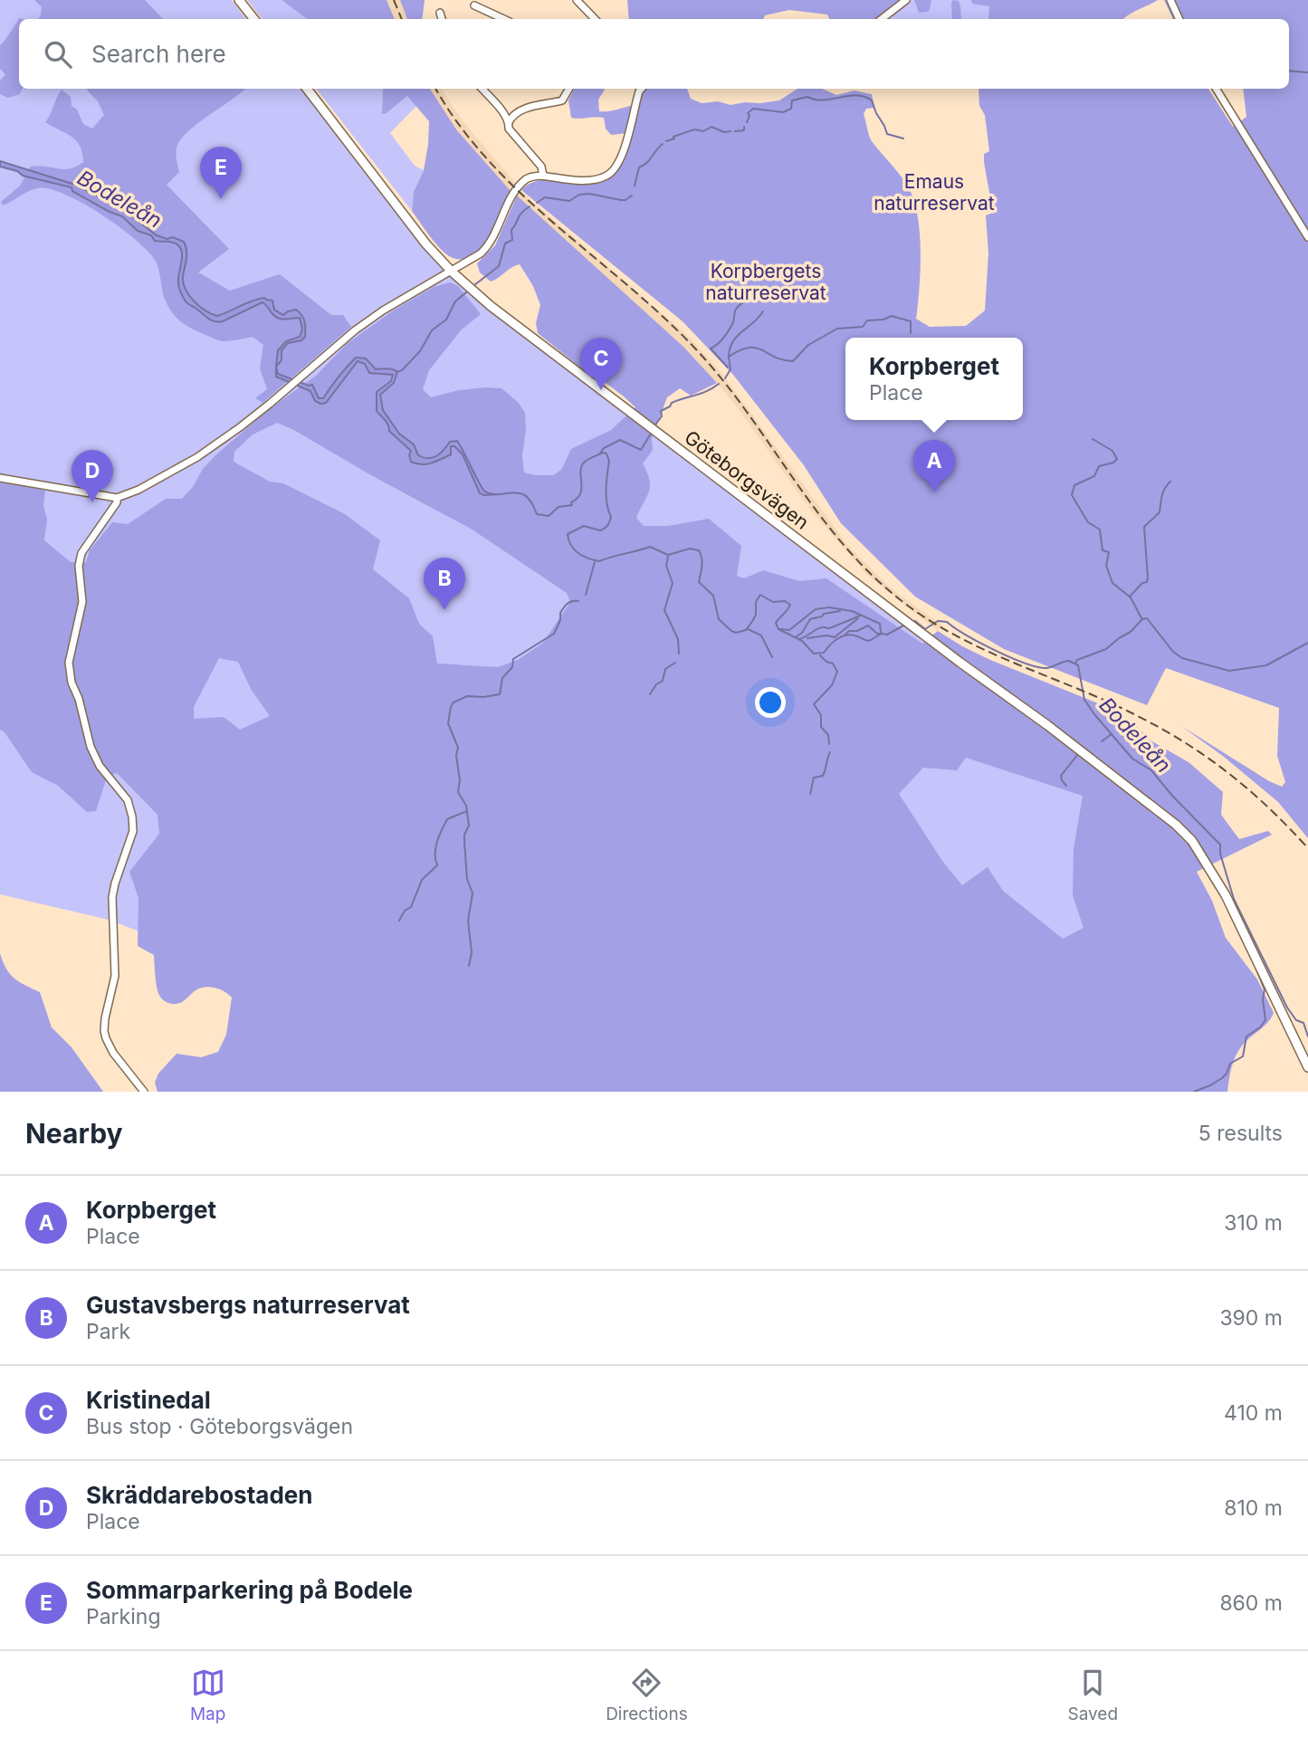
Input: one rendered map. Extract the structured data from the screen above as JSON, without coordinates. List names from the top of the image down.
{
  "streets": {
    "street": ["Göteborgsvägen"]
  },
  "water": ["Bodeleån"],
  "parks": ["Emaus naturreservat", "Korpbergets naturreservat"],
  "page": {
    "search": "Search here",
    "pins": [
      "E",
      "C",
      "A",
      "D",
      "B"
    ],
    "popup": ["Korpberget", "Place"],
    "heading": ["Nearby", "5 results"],
    "list": [
      {
        "mark": "A",
        "name": "Korpberget",
        "note": "Place",
        "value": "310 m"
      },
      {
        "mark": "B",
        "name": "Gustavsbergs naturreservat",
        "note": "Park",
        "value": "390 m"
      },
      {
        "mark": "C",
        "name": "Kristinedal",
        "note": "Bus stop · Göteborgsvägen",
        "value": "410 m"
      },
      {
        "mark": "D",
        "name": "Skräddarebostaden",
        "note": "Place",
        "value": "810 m"
      },
      {
        "mark": "E",
        "name": "Sommarparkering på Bodele",
        "note": "Parking",
        "value": "860 m"
      }
    ],
    "nav": ["Map", "Directions", "Saved"]
  }
}
